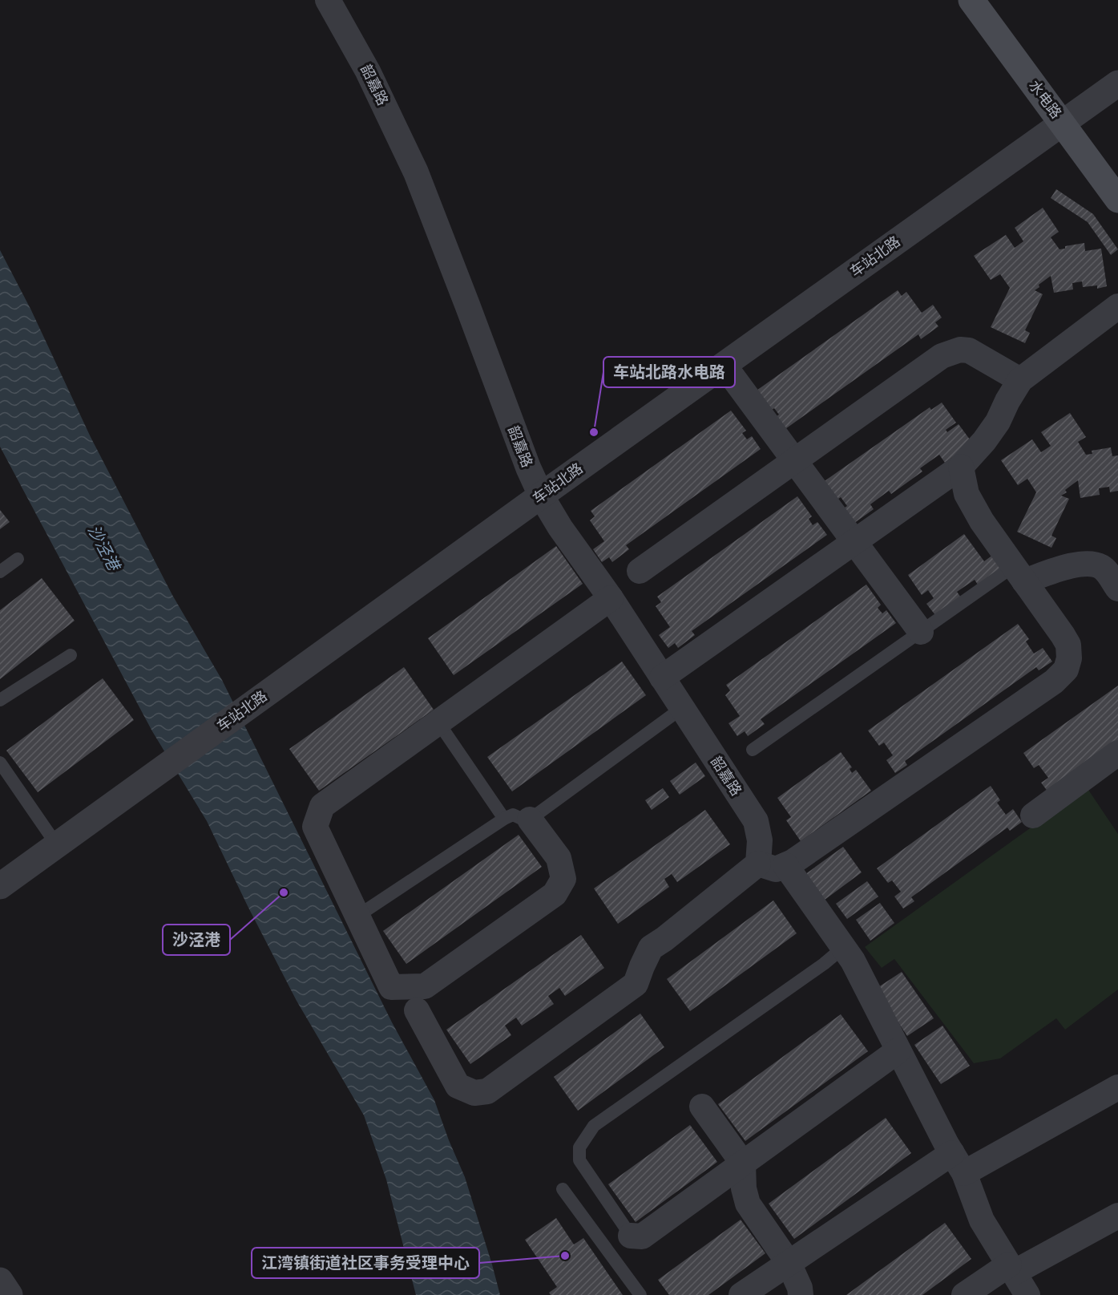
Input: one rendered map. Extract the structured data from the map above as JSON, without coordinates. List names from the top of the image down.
{
  "streets": {
    "main road": ["水电路"],
    "street": ["韶嘉路", "车站北路"]
  },
  "crossings": [
    ["韶嘉路", "车站北路"],
    ["水电路", "车站北路"]
  ],
  "water": ["沙泾港"],
  "places": ["车站北路水电路", "沙泾港", "江湾镇街道社区事务受理中心"]
}
